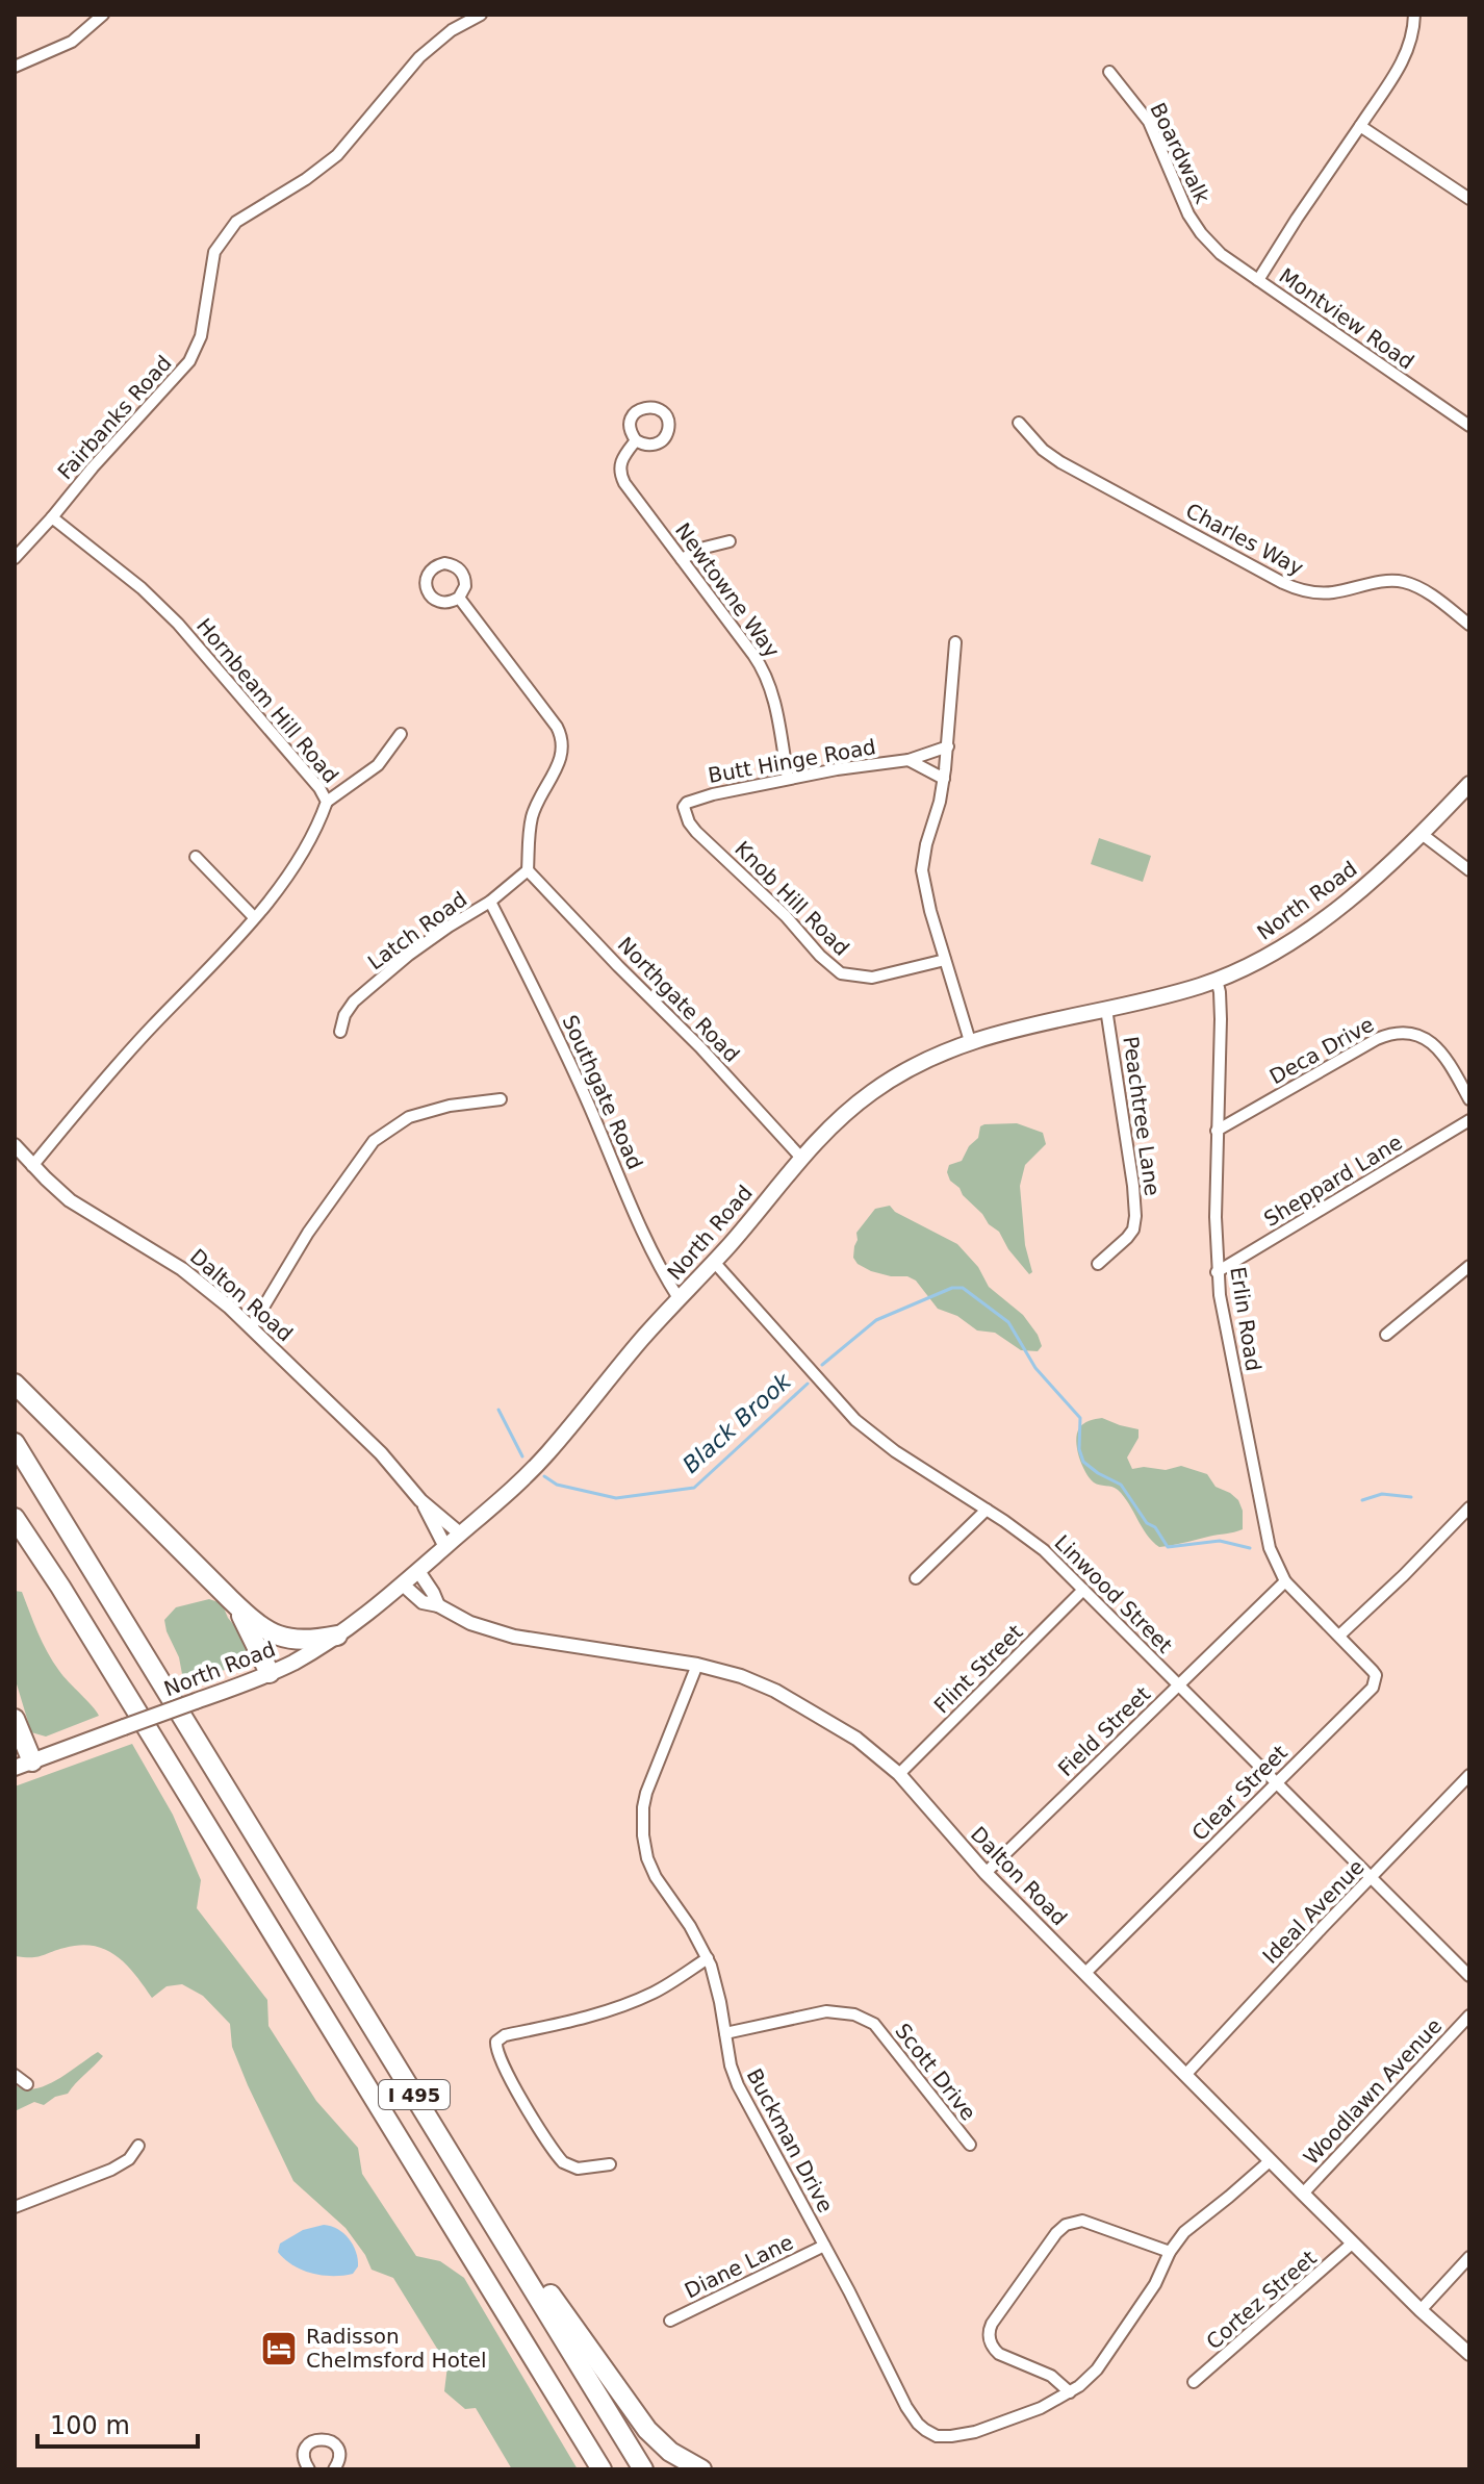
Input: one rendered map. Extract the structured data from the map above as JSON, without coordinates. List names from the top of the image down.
{
  "streets": {
    "highway": ["I 495"],
    "main road": ["North Road"],
    "street": [
      "Boardwalk",
      "Montview Road",
      "Fairbanks Road",
      "Charles Way",
      "Newtowne Way",
      "Hornbeam Hill Road",
      "Butt Hinge Road",
      "Knob Hill Road",
      "Latch Road",
      "Northgate Road",
      "Deca Drive",
      "Southgate Road",
      "Peachtree Lane",
      "Sheppard Lane",
      "Dalton Road",
      "Erlin Road",
      "Linwood Street",
      "Flint Street",
      "Field Street",
      "Clear Street",
      "Ideal Avenue",
      "Scott Drive",
      "Woodlawn Avenue",
      "Buckman Drive",
      "Diane Lane",
      "Cortez Street"
    ]
  },
  "crossings": [
    ["Boardwalk", "Montview Road"],
    ["Fairbanks Road", "Hornbeam Hill Road"],
    ["Newtowne Way", "Butt Hinge Road"],
    ["Hornbeam Hill Road", "Dalton Road"],
    ["Butt Hinge Road", "Knob Hill Road"],
    ["North Road", "Northgate Road"],
    ["North Road", "Southgate Road"],
    ["North Road", "Peachtree Lane"],
    ["North Road", "Dalton Road"],
    ["North Road", "Erlin Road"],
    ["North Road", "Linwood Street"],
    ["Latch Road", "Northgate Road"],
    ["Latch Road", "Southgate Road"],
    ["Deca Drive", "Erlin Road"],
    ["Sheppard Lane", "Erlin Road"],
    ["Dalton Road", "Flint Street"],
    ["Dalton Road", "Field Street"],
    ["Dalton Road", "Clear Street"],
    ["Dalton Road", "Ideal Avenue"],
    ["Dalton Road", "Woodlawn Avenue"],
    ["Dalton Road", "Buckman Drive"],
    ["Dalton Road", "Cortez Street"],
    ["Erlin Road", "Field Street"],
    ["Erlin Road", "Clear Street"],
    ["Linwood Street", "Flint Street"],
    ["Linwood Street", "Field Street"],
    ["Linwood Street", "Clear Street"],
    ["Linwood Street", "Ideal Avenue"],
    ["Scott Drive", "Buckman Drive"],
    ["Buckman Drive", "Diane Lane"]
  ],
  "water": ["Black Brook"],
  "places": {
    "hotel": ["Radisson Chelmsford Hotel"]
  },
  "scale_bar": "100 m"
}
